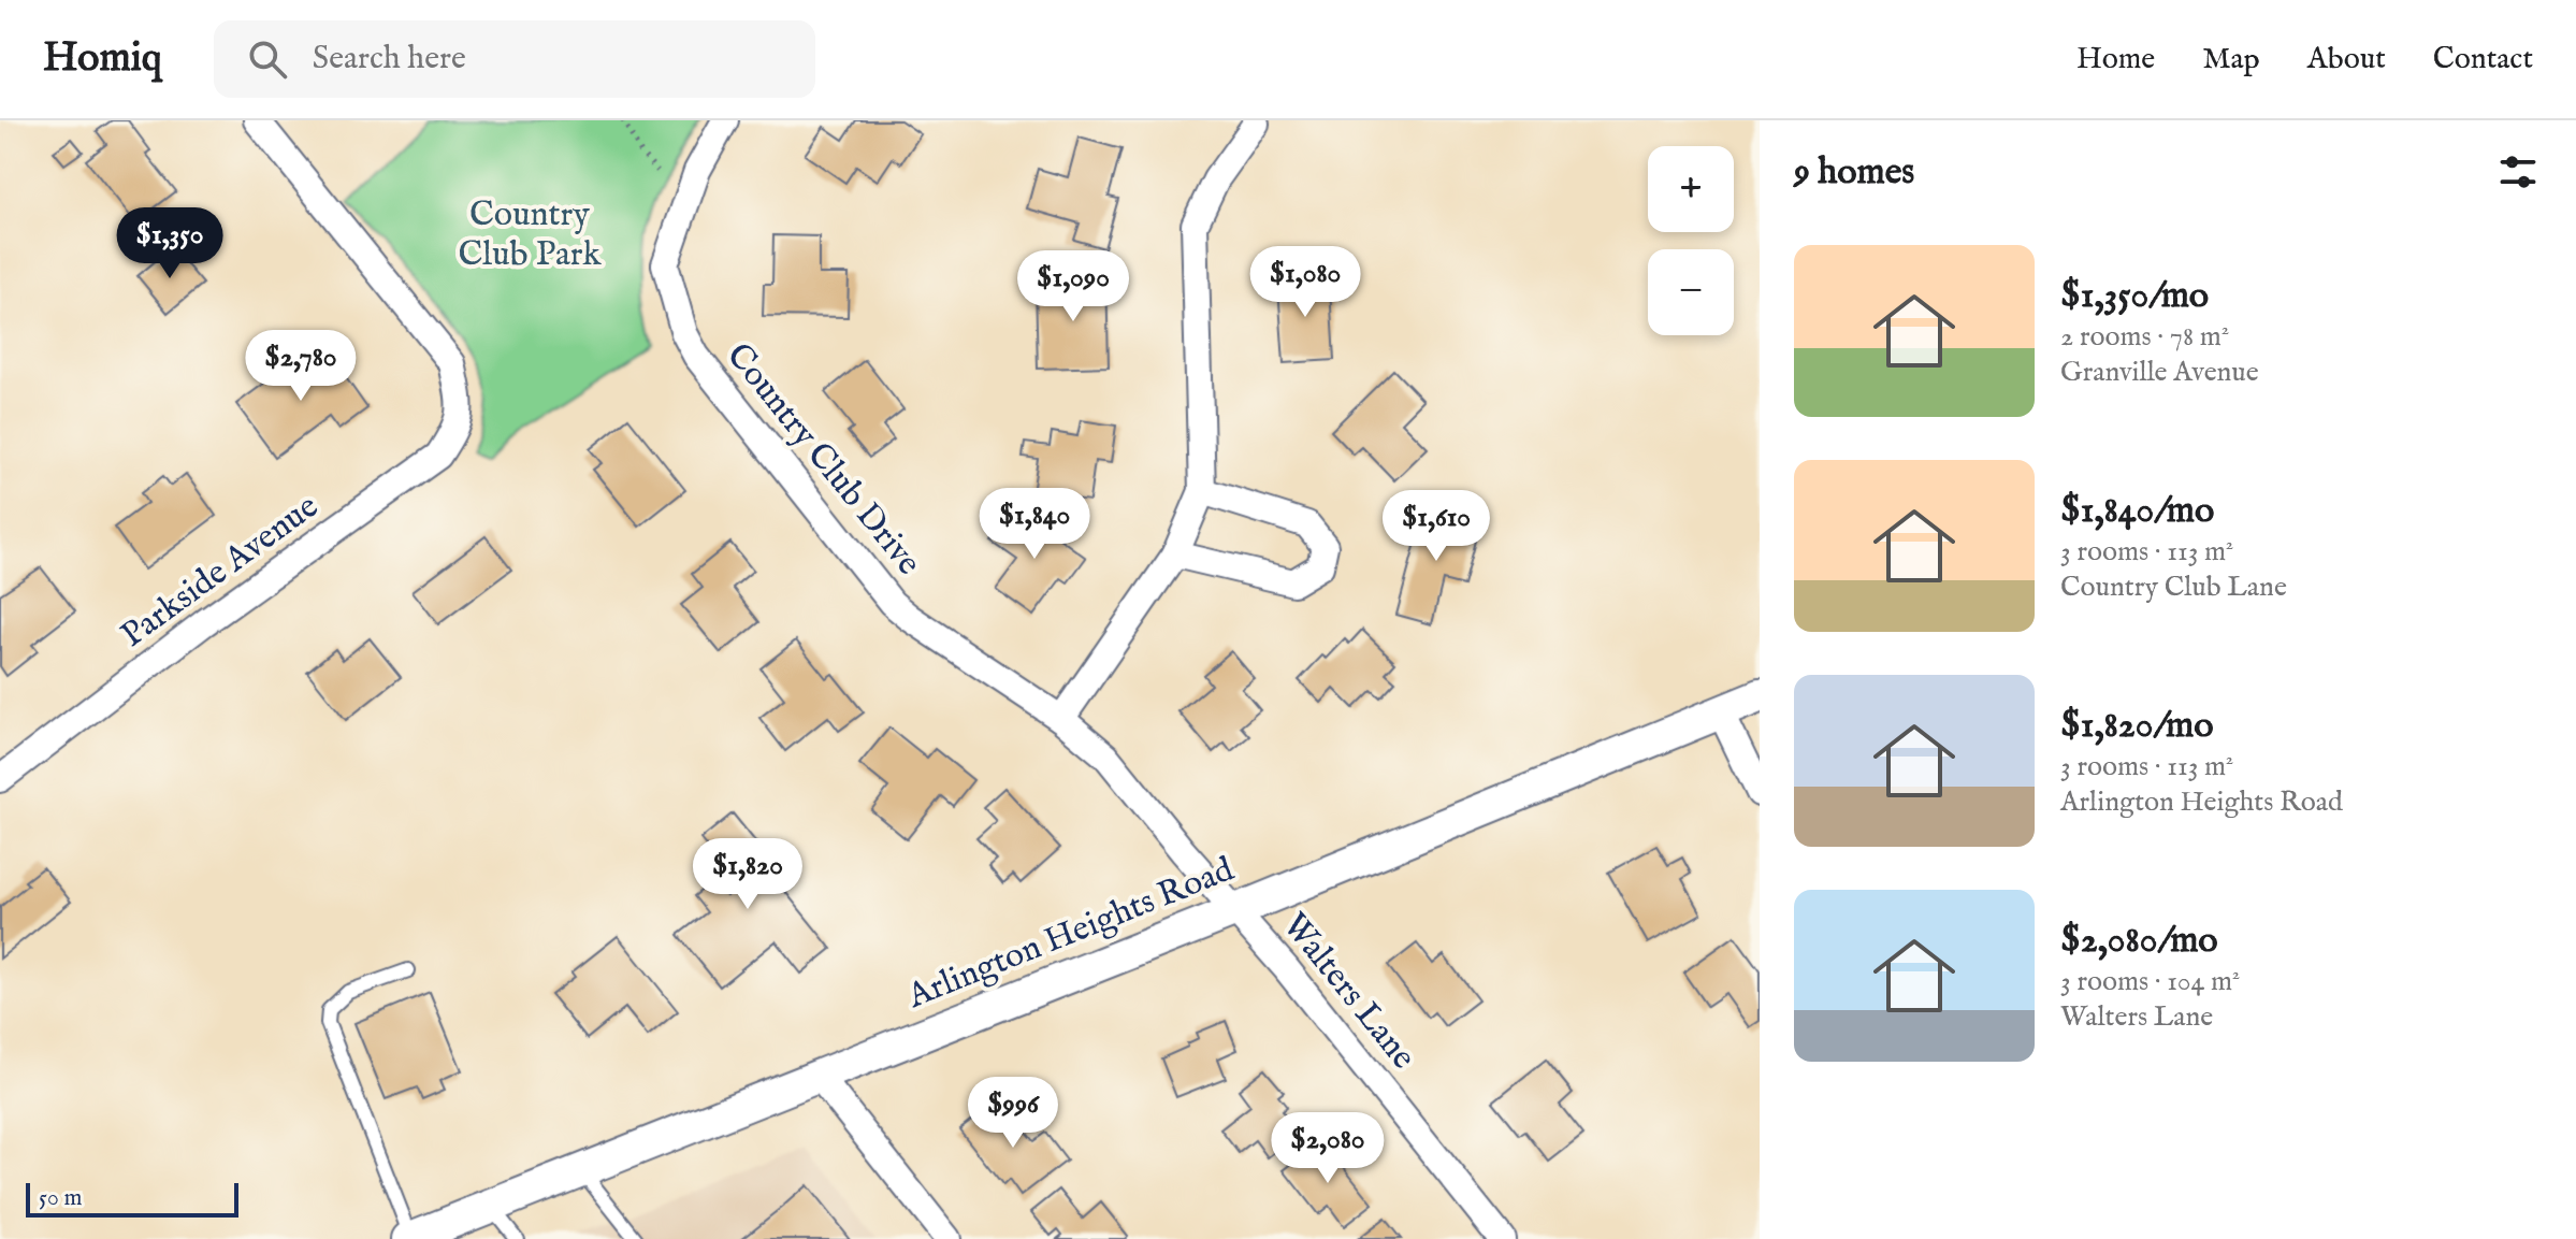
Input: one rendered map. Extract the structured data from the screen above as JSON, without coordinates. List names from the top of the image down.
{
  "streets": {
    "street": [
      "Country Club Drive",
      "Parkside Avenue",
      "Arlington Heights Road",
      "Walters Lane"
    ]
  },
  "crossings": [
    ["Country Club Drive", "Arlington Heights Road"],
    ["Country Club Drive", "Walters Lane"],
    ["Arlington Heights Road", "Walters Lane"]
  ],
  "parks": ["Country Club Park"],
  "scale_bar": "50 m",
  "page": {
    "header": "Homiq",
    "search": "Search here",
    "nav": [
      "Home",
      "Map",
      "About",
      "Contact"
    ],
    "heading": "9 homes",
    "map_buttons": ["+", "−"],
    "price": [
      "$1,350",
      "$1,080",
      "$1,090",
      "$2,780",
      "$1,840",
      "$1,610",
      "$1,820",
      "$996",
      "$2,080"
    ],
    "list": [
      {
        "name": "$1,350/mo",
        "note": "2 rooms · 78 m² · Granville Avenue"
      },
      {
        "name": "$1,840/mo",
        "note": "3 rooms · 113 m² · Country Club Lane"
      },
      {
        "name": "$1,820/mo",
        "note": "3 rooms · 113 m² · Arlington Heights Road"
      },
      {
        "name": "$2,080/mo",
        "note": "3 rooms · 104 m² · Walters Lane"
      }
    ],
    "scale": "50 m"
  }
}
